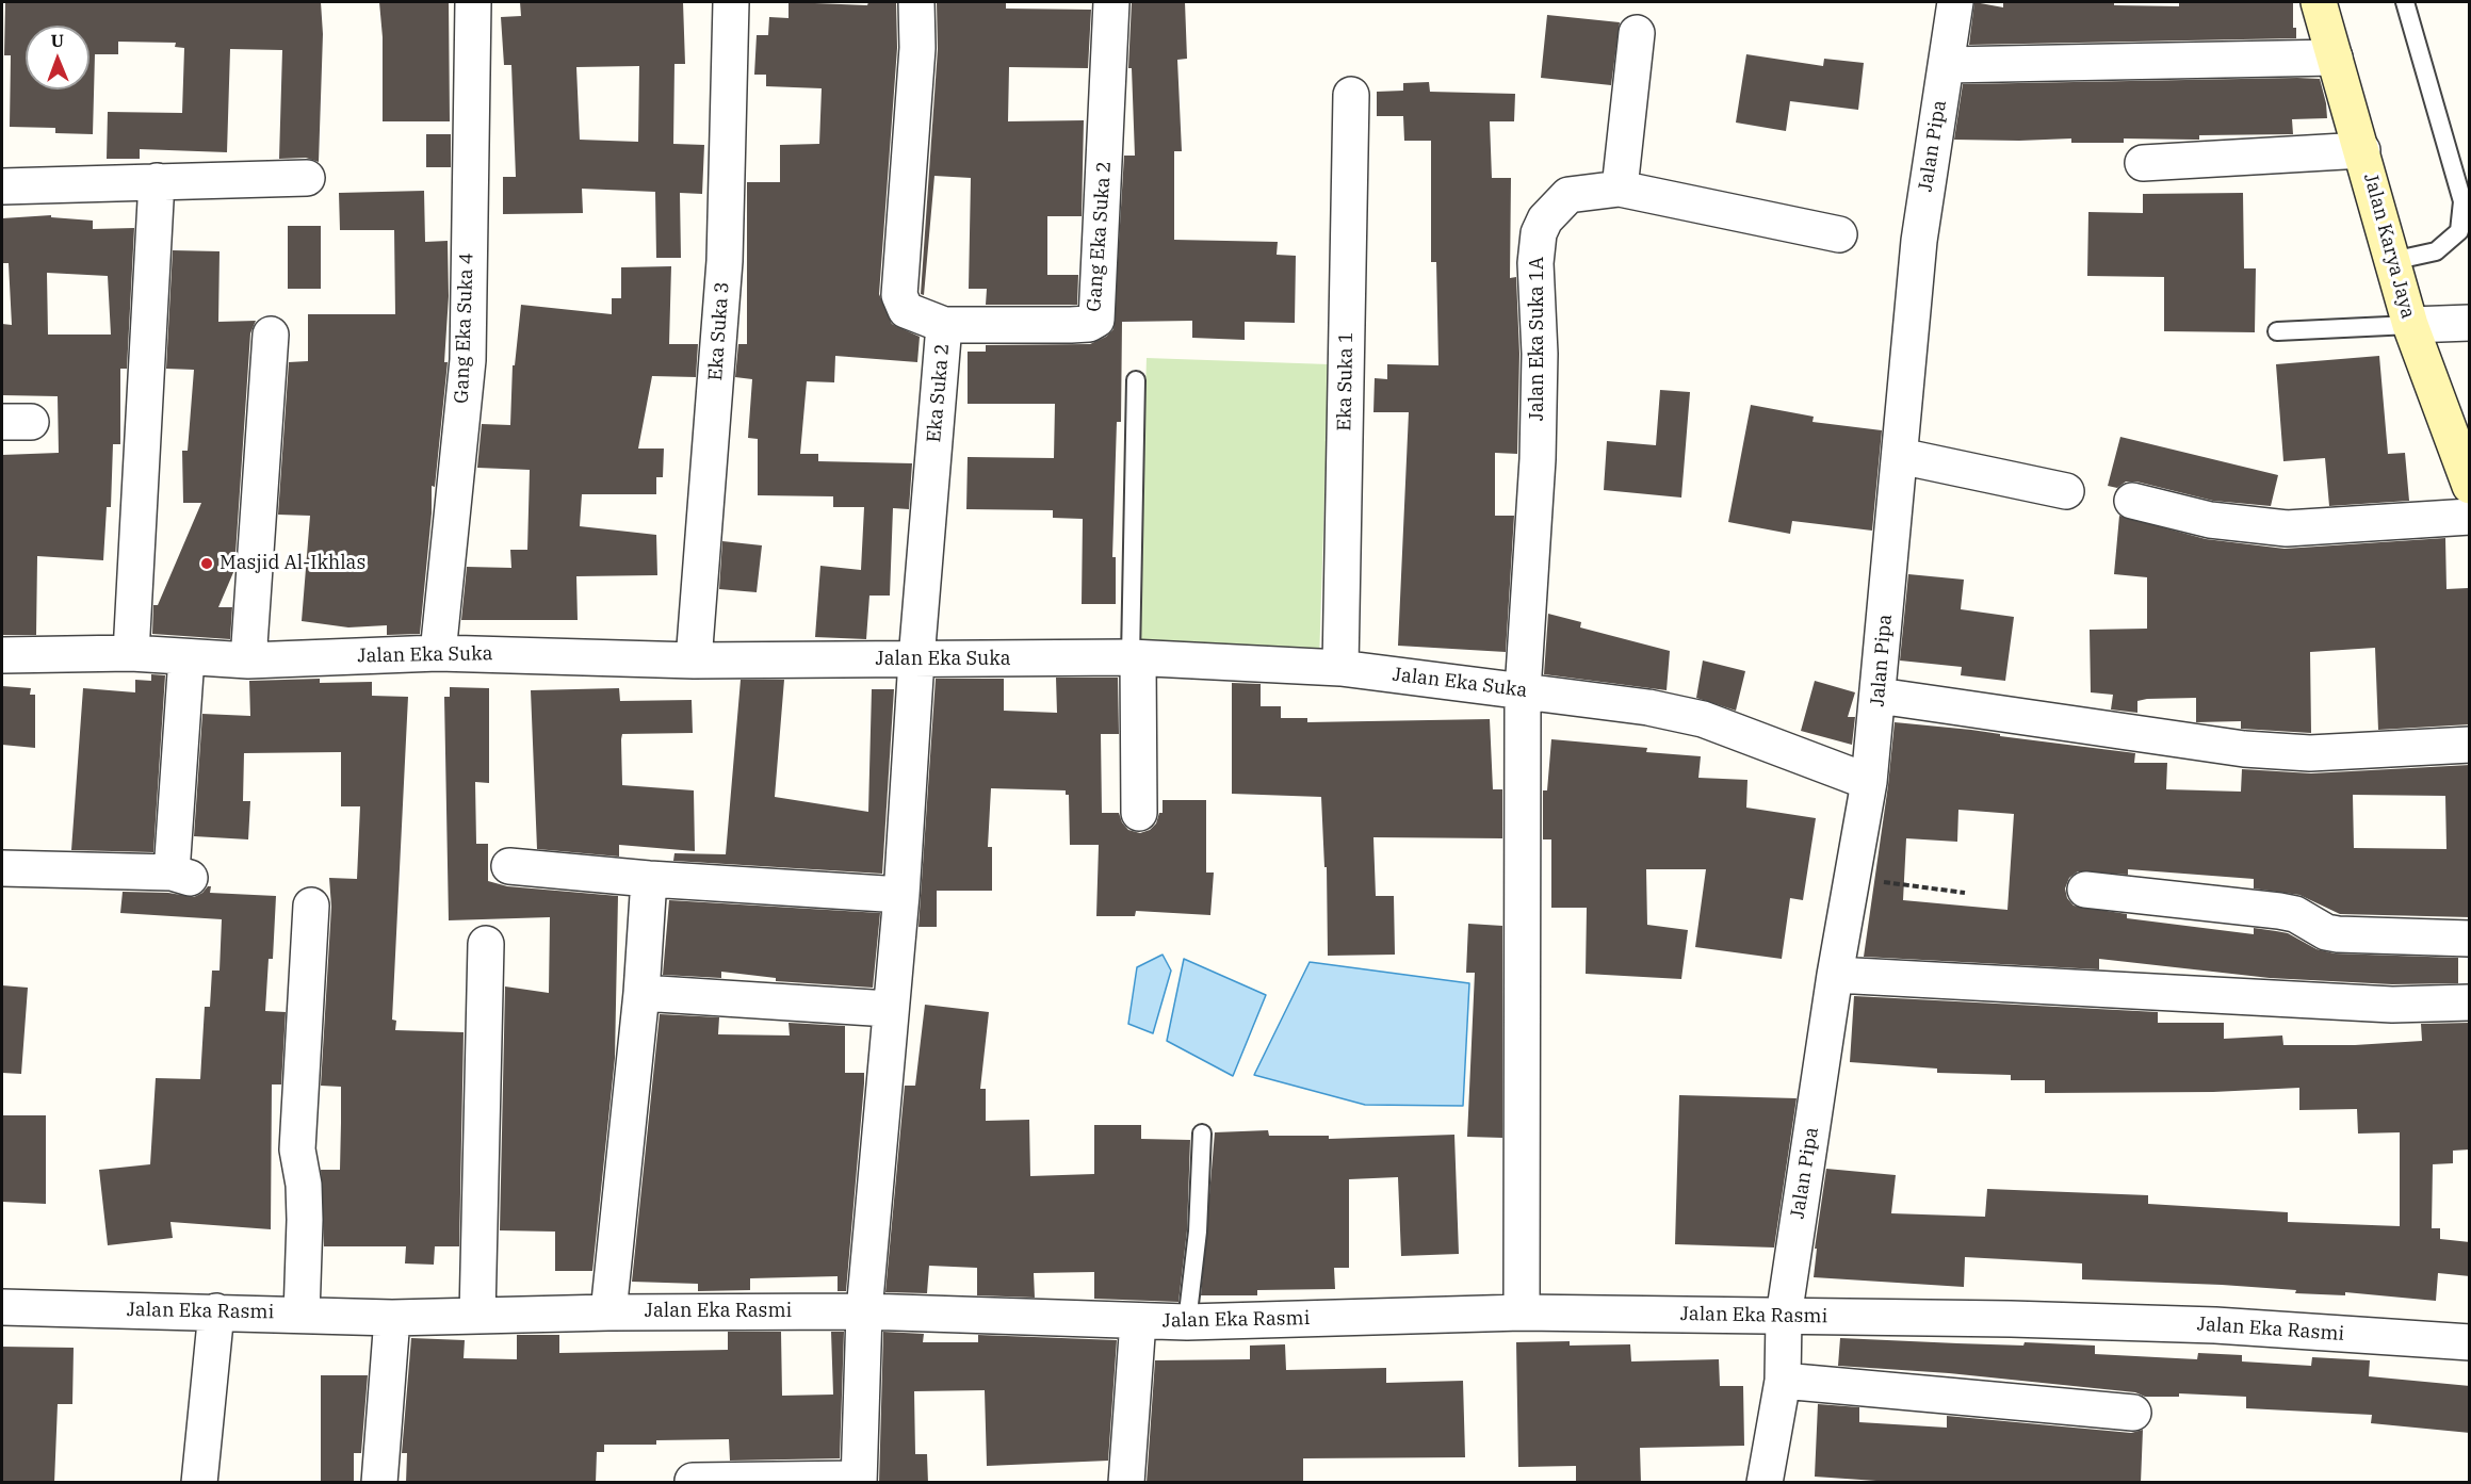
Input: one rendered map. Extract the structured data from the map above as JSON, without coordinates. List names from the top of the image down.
{
  "streets": {
    "main road": ["Jalan Karya Jaya"],
    "street": [
      "Jalan Pipa",
      "Gang Eka Suka 2",
      "Gang Eka Suka 4",
      "Eka Suka 3",
      "Jalan Eka Suka 1A",
      "Eka Suka 1",
      "Eka Suka 2",
      "Jalan Eka Suka",
      "Jalan Eka Rasmi"
    ]
  },
  "crossings": [
    ["Jalan Pipa", "Jalan Eka Suka"],
    ["Jalan Pipa", "Jalan Eka Rasmi"],
    ["Gang Eka Suka 2", "Eka Suka 2"],
    ["Gang Eka Suka 4", "Jalan Eka Suka"],
    ["Eka Suka 3", "Jalan Eka Suka"],
    ["Jalan Eka Suka 1A", "Jalan Eka Suka"],
    ["Jalan Eka Suka 1A", "Jalan Eka Rasmi"],
    ["Eka Suka 1", "Jalan Eka Suka"],
    ["Eka Suka 2", "Jalan Eka Suka"],
    ["Eka Suka 2", "Jalan Eka Rasmi"]
  ],
  "places": ["Masjid Al-Ikhlas"],
  "north": "top"
}
